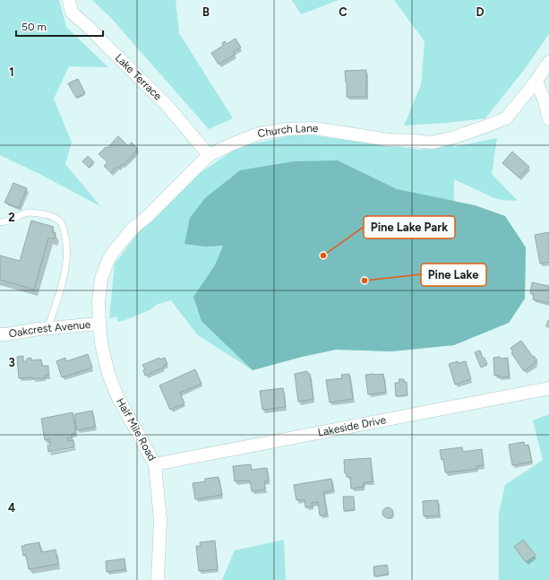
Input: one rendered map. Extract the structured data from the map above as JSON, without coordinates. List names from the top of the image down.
{
  "streets": {
    "street": [
      "Lake Terrace",
      "Church Lane",
      "Oakcrest Avenue",
      "Lakeside Drive",
      "Half Mile Road"
    ]
  },
  "crossings": [
    ["Lake Terrace", "Church Lane"],
    ["Church Lane", "Oakcrest Avenue"],
    ["Church Lane", "Half Mile Road"],
    ["Oakcrest Avenue", "Half Mile Road"],
    ["Lakeside Drive", "Half Mile Road"]
  ],
  "places": ["Pine Lake Park", "Pine Lake"],
  "scale_bar": "50 m",
  "grid": {
    "columns": ["B", "C", "D"],
    "rows": [
      "1",
      "2",
      "3",
      "4"
    ]
  }
}
